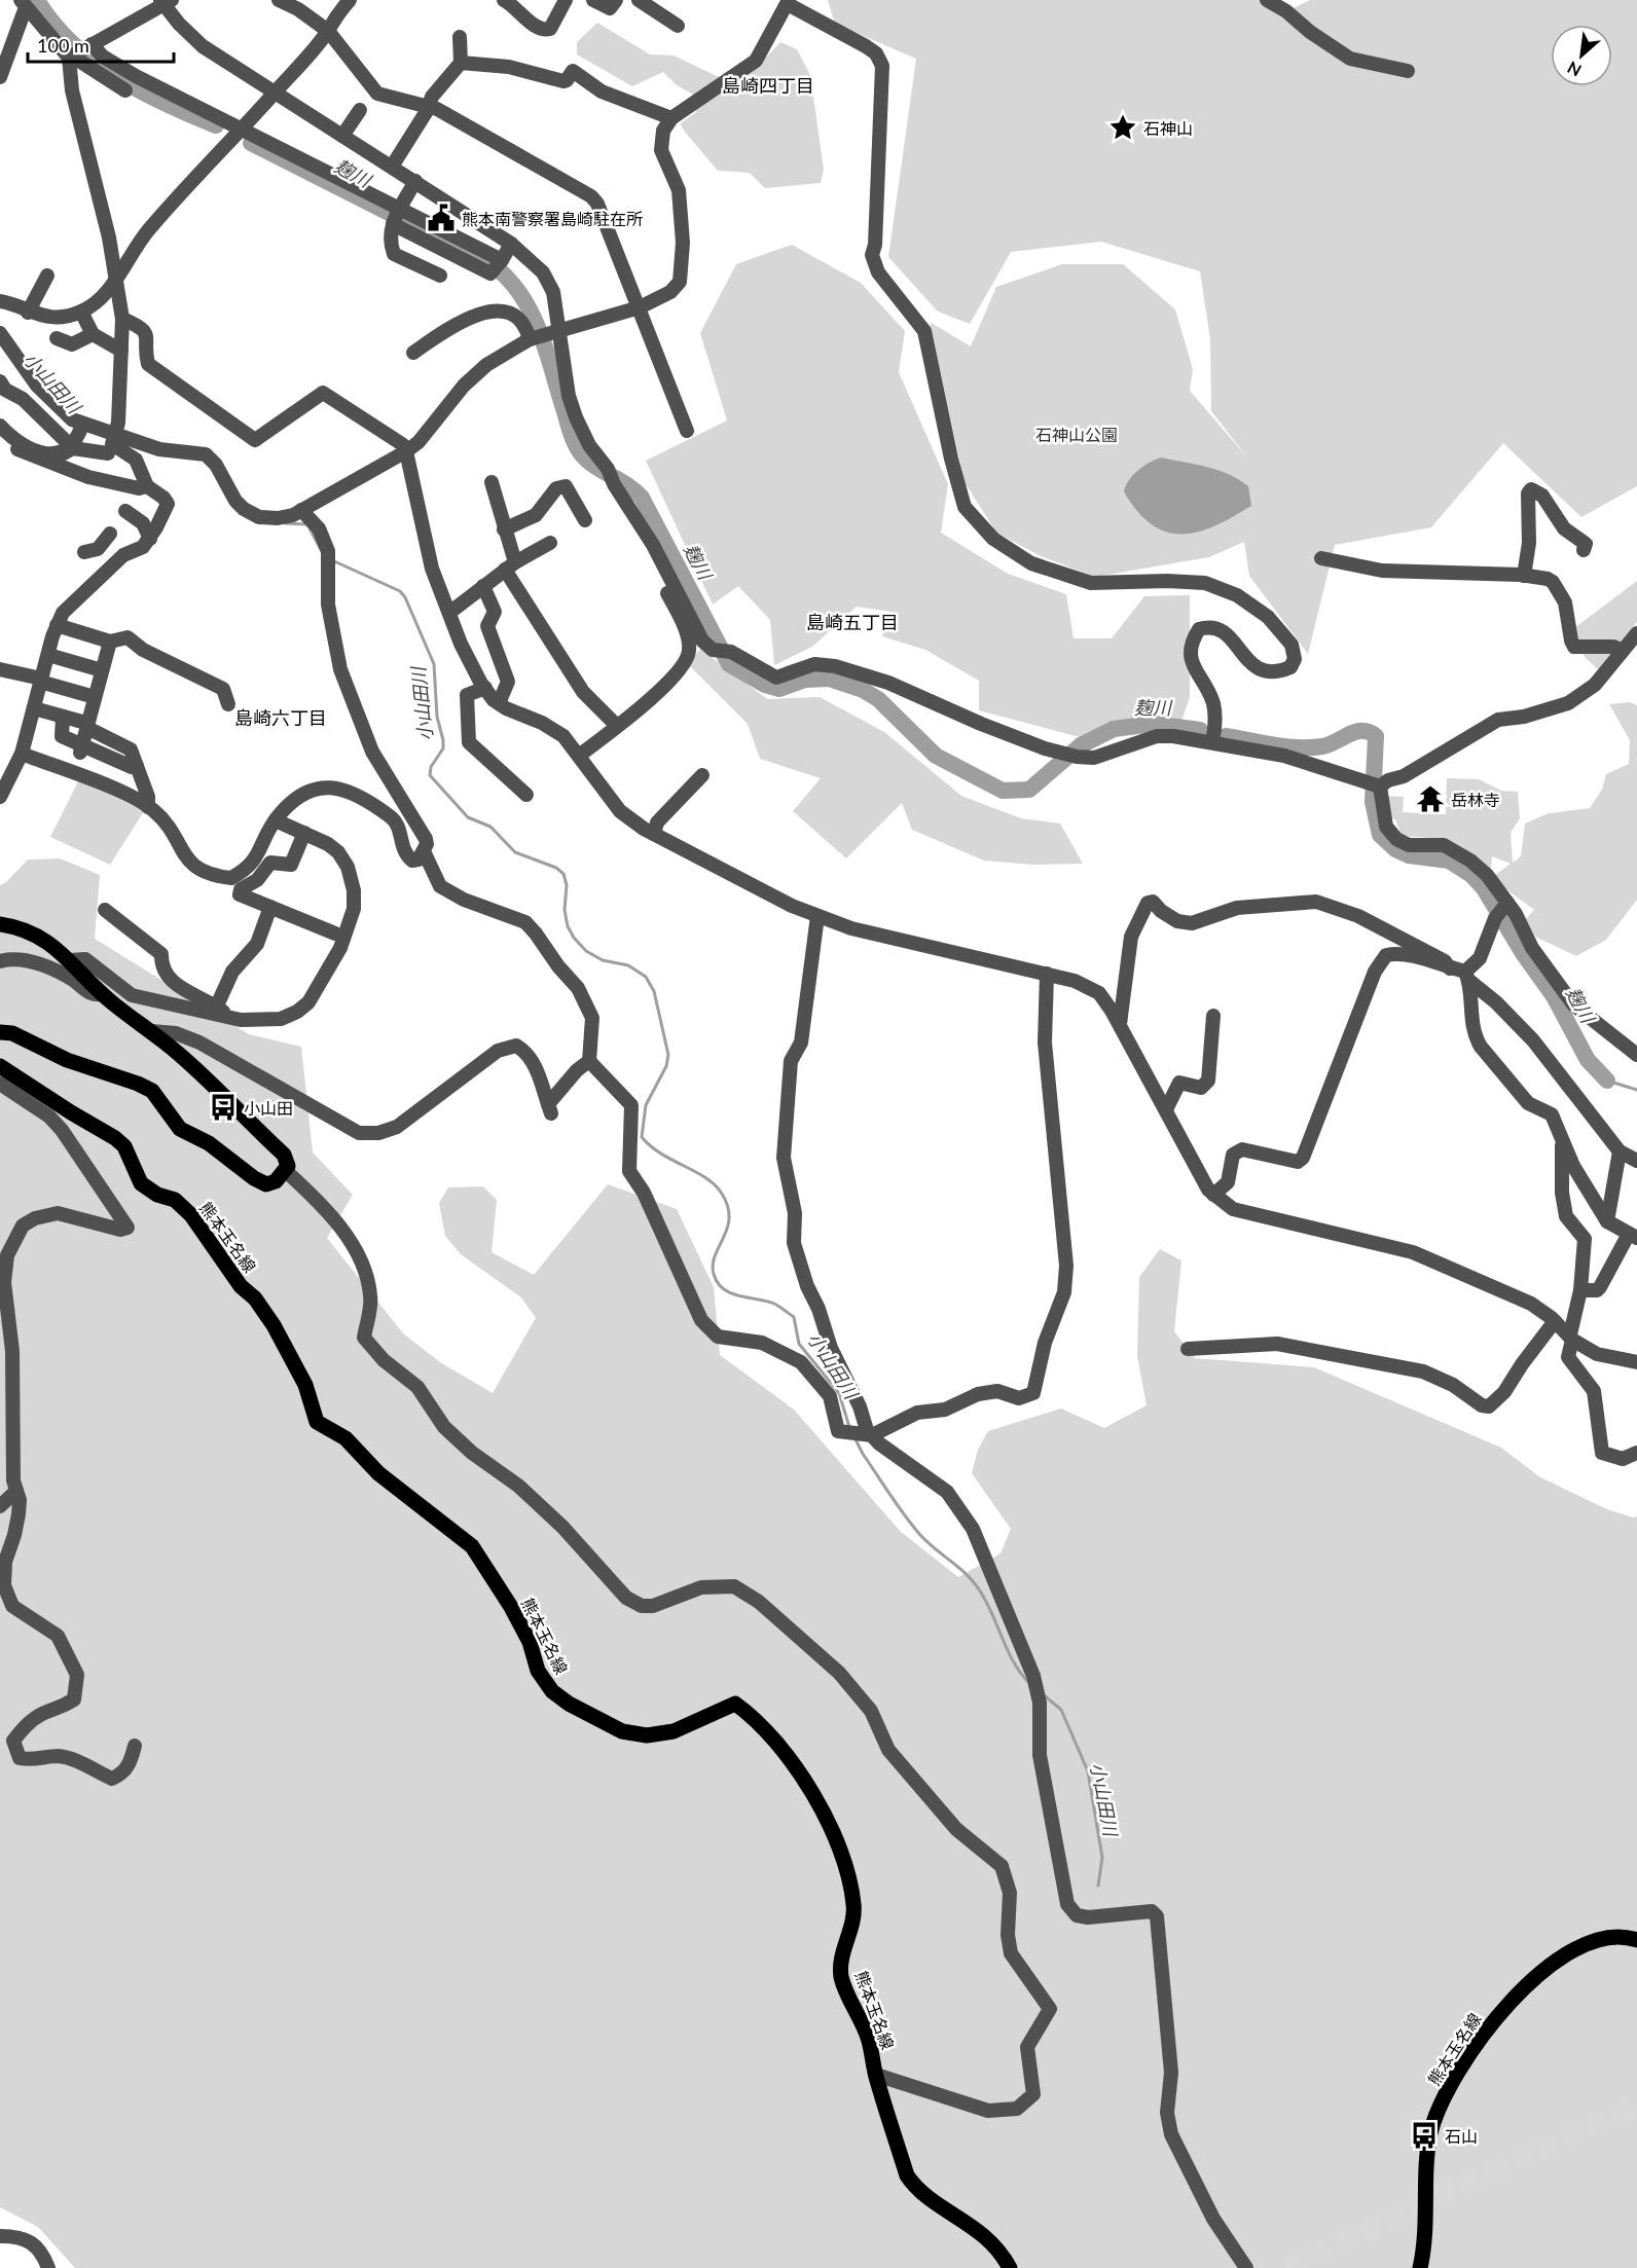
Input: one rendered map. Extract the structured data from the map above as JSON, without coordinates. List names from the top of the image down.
{
  "streets": {
    "main road": ["熊本玉名線"]
  },
  "districts": ["島崎四丁目", "島崎五丁目", "島崎六丁目"],
  "water": ["麹川", "小山田川"],
  "parks": ["石神山公園"],
  "places": {
    "place": ["石神山"],
    "public building": ["熊本南警察署島崎駐在所"],
    "temple": ["岳林寺"],
    "bus stop": ["小山田", "石山"]
  },
  "scale_bar": "100 m",
  "north": "bottom left"
}
